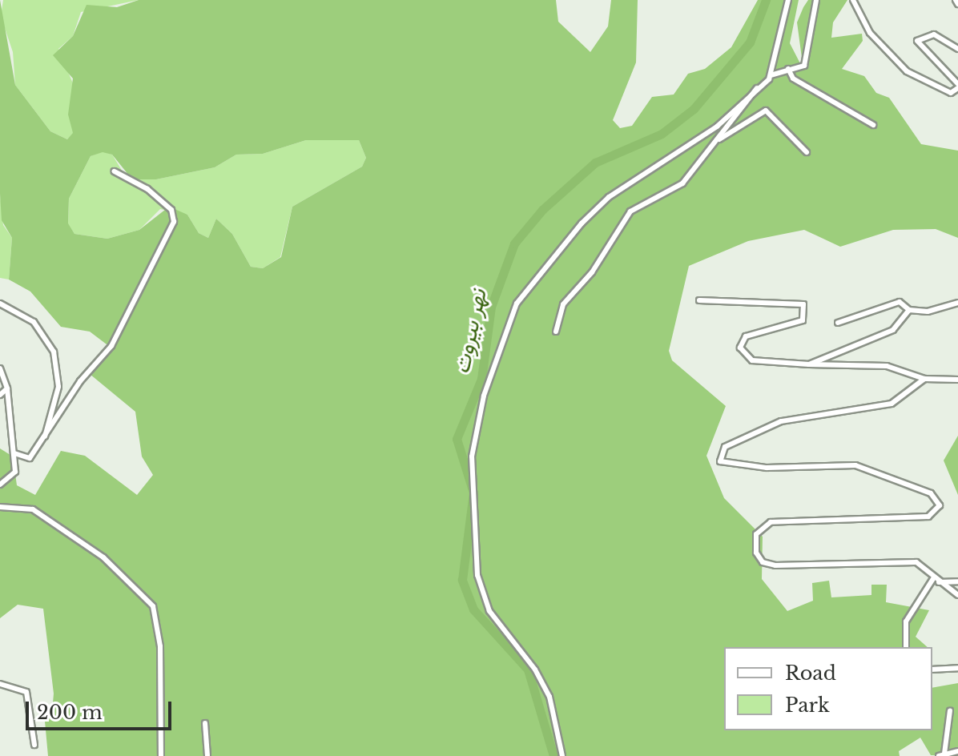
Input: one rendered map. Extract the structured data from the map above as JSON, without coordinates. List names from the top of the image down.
{
  "water": ["نهر بيروت"],
  "legend": ["Road", "Park"],
  "scale_bar": "200 m"
}
